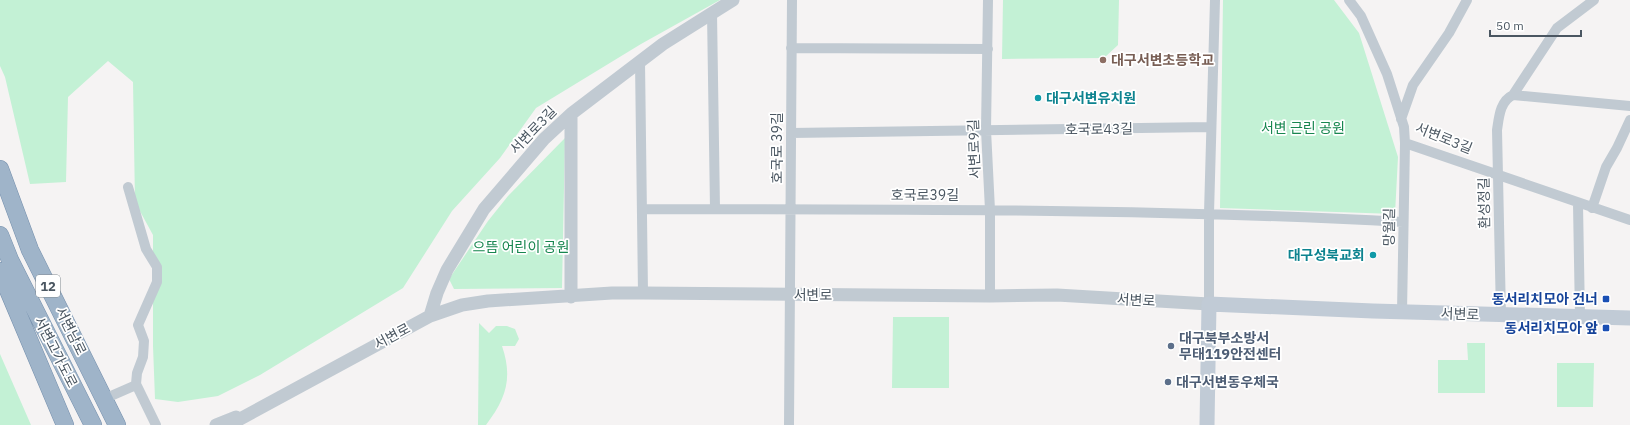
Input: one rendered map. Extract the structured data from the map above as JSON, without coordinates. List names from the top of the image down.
{
  "streets": {
    "highway": ["12", "서변남로", "서변고가도로"],
    "main road": ["서변로"],
    "street": [
      "호국로43길",
      "서변로3길",
      "호국로 39길",
      "서변로9길",
      "호국로39길",
      "환성정길",
      "망월길"
    ]
  },
  "crossings": [
    ["호국로43길", "서변로9길"],
    ["서변로3길", "환성정길"],
    ["서변로3길", "망월길"],
    ["서변로3길", "서변로"],
    ["호국로 39길", "호국로39길"],
    ["호국로 39길", "서변로"],
    ["서변로9길", "호국로39길"],
    ["서변로9길", "서변로"],
    ["환성정길", "서변로"],
    ["망월길", "서변로"]
  ],
  "parks": ["서변 근린 공원", "으뜸 어린이 공원"],
  "places": {
    "other": [
      "대구서변초등학교",
      "대구서변유치원",
      "대구성북교회",
      "대구북부소방서 무태119안전센터",
      "대구서변동우체국"
    ],
    "transit": ["동서리치모아 건너", "동서리치모아 앞"]
  },
  "scale_bar": "50 m"
}
